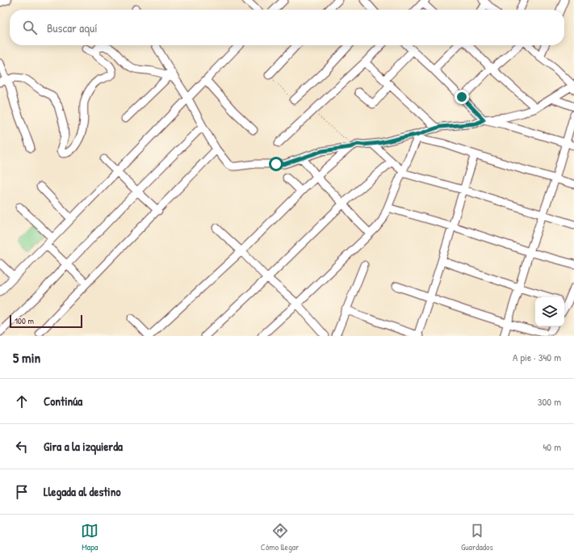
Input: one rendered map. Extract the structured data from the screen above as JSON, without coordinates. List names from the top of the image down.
{
  "scale_bar": "100 m",
  "page": {
    "search": "Buscar aquí",
    "scale": "100 m",
    "heading": ["5 min", "A pie · 340 m"],
    "list": [
      ["Continúa", "300 m"],
      ["Gira a la izquierda", "40 m"],
      "Llegada al destino"
    ],
    "nav": ["Mapa", "Cómo llegar", "Guardados"]
  }
}
